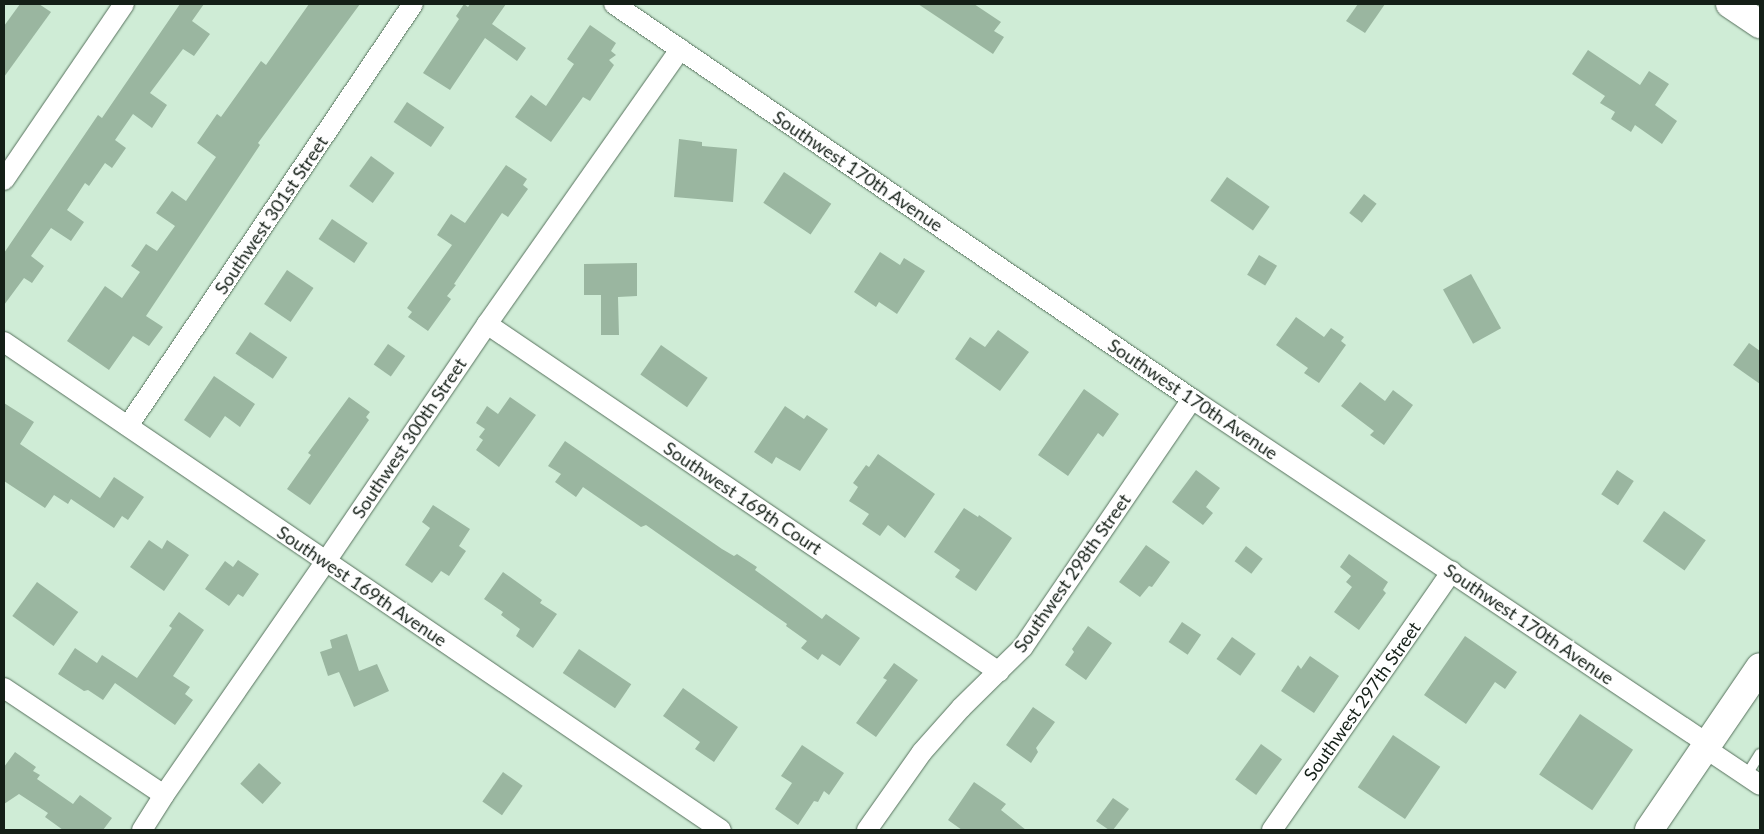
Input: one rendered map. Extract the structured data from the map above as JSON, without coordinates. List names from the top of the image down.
{
  "streets": {
    "street": [
      "Southwest 170th Avenue",
      "Southwest 301st Street",
      "Southwest 300th Street",
      "Southwest 169th Court",
      "Southwest 298th Street",
      "Southwest 169th Avenue",
      "Southwest 297th Street"
    ]
  },
  "crossings": [
    ["Southwest 170th Avenue", "Southwest 300th Street"],
    ["Southwest 170th Avenue", "Southwest 298th Street"],
    ["Southwest 170th Avenue", "Southwest 297th Street"],
    ["Southwest 301st Street", "Southwest 169th Avenue"],
    ["Southwest 300th Street", "Southwest 169th Court"],
    ["Southwest 300th Street", "Southwest 169th Avenue"],
    ["Southwest 169th Court", "Southwest 298th Street"]
  ]
}
